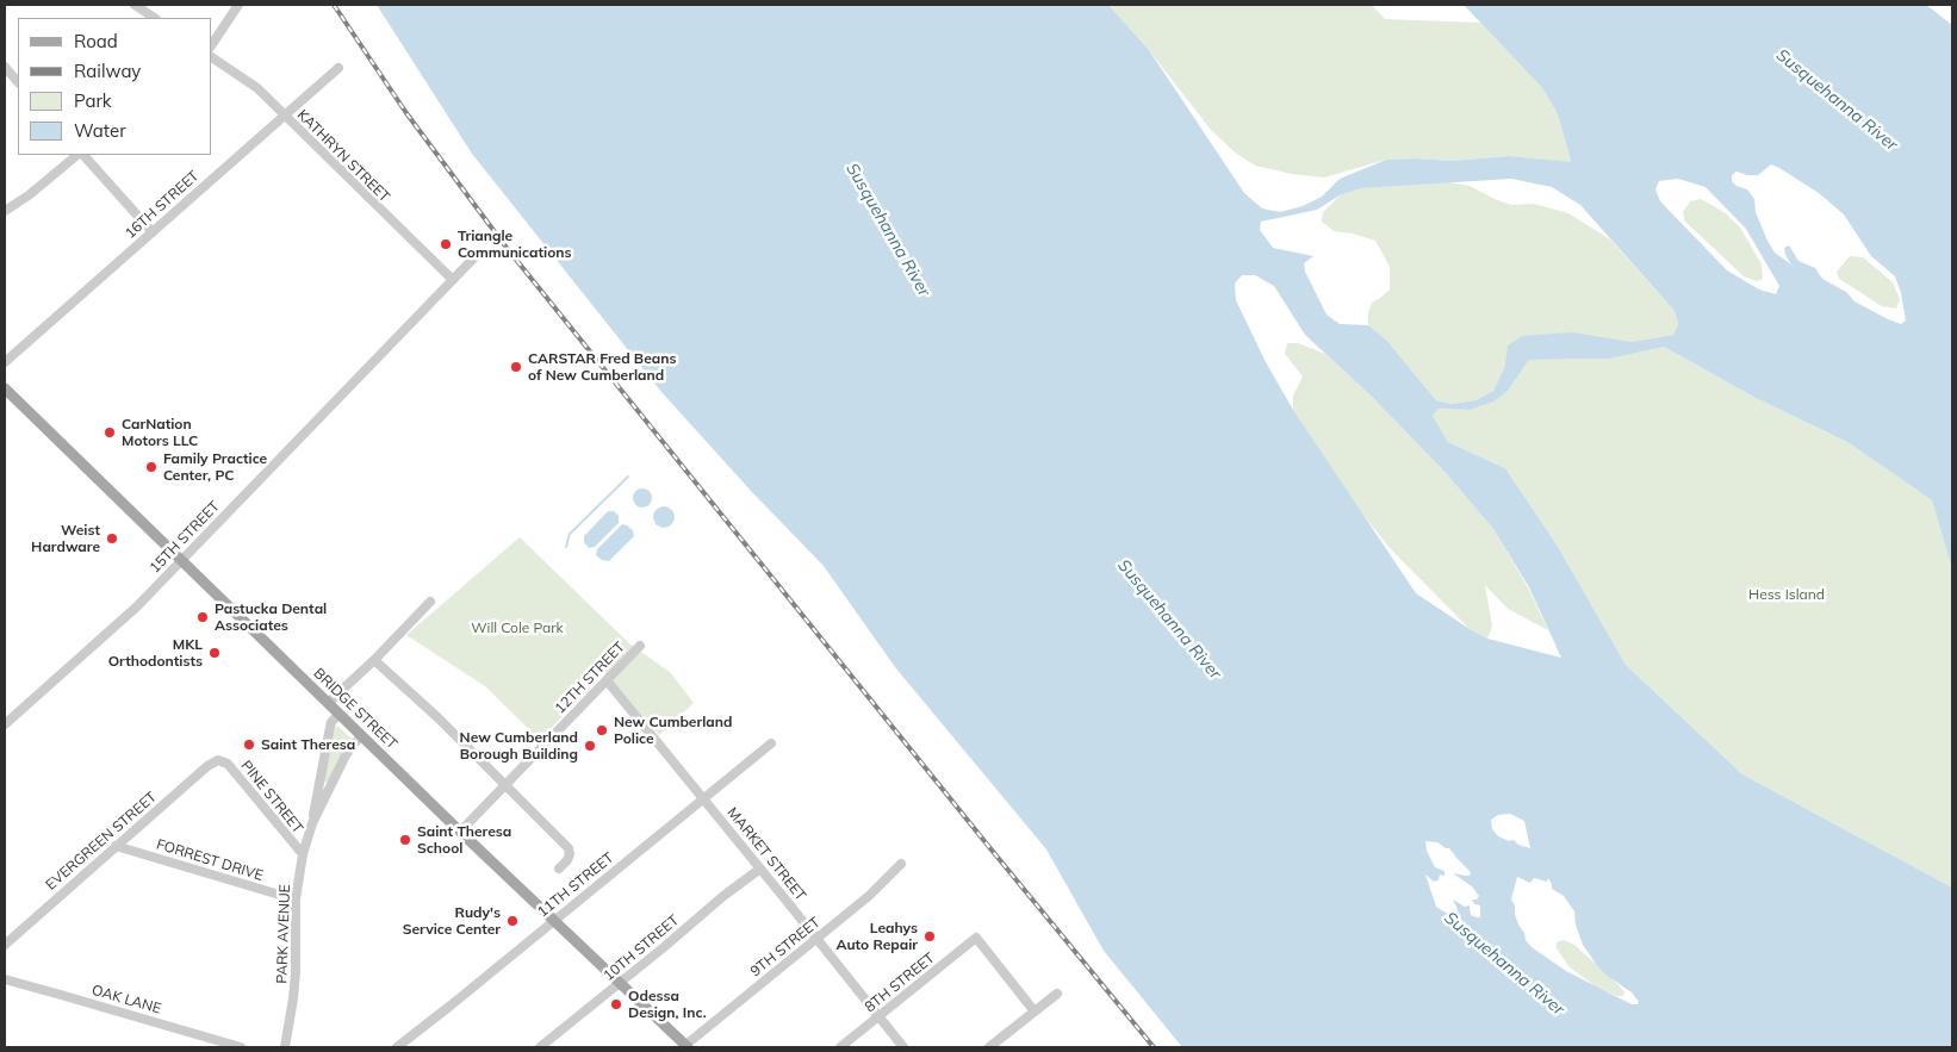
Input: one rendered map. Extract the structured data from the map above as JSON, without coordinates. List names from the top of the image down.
{
  "streets": {
    "main road": ["BRIDGE STREET"],
    "street": [
      "KATHRYN STREET",
      "16TH STREET",
      "15TH STREET",
      "12TH STREET",
      "PINE STREET",
      "EVERGREEN STREET",
      "MARKET STREET",
      "FORREST DRIVE",
      "11TH STREET",
      "PARK AVENUE",
      "9TH STREET",
      "10TH STREET",
      "8TH STREET",
      "OAK LANE"
    ]
  },
  "crossings": [
    ["KATHRYN STREET", "16TH STREET"],
    ["KATHRYN STREET", "15TH STREET"],
    ["15TH STREET", "BRIDGE STREET"],
    ["12TH STREET", "BRIDGE STREET"],
    ["12TH STREET", "MARKET STREET"],
    ["BRIDGE STREET", "11TH STREET"],
    ["BRIDGE STREET", "PARK AVENUE"],
    ["BRIDGE STREET", "9TH STREET"],
    ["BRIDGE STREET", "10TH STREET"],
    ["PINE STREET", "EVERGREEN STREET"],
    ["PINE STREET", "PARK AVENUE"],
    ["EVERGREEN STREET", "FORREST DRIVE"],
    ["MARKET STREET", "11TH STREET"],
    ["MARKET STREET", "9TH STREET"],
    ["MARKET STREET", "10TH STREET"],
    ["MARKET STREET", "8TH STREET"],
    ["FORREST DRIVE", "PARK AVENUE"]
  ],
  "water": ["Susquehanna River"],
  "parks": ["Hess Island", "Will Cole Park"],
  "places": [
    "Triangle Communications",
    "CARSTAR Fred Beans of New Cumberland",
    "CarNation Motors LLC",
    "Family Practice Center, PC",
    "Weist Hardware",
    "Pastucka Dental Associates",
    "MKL Orthodontists",
    "New Cumberland Police",
    "Saint Theresa",
    "New Cumberland Borough Building",
    "Saint Theresa School",
    "Rudy's Service Center",
    "Leahys Auto Repair",
    "Odessa Design, Inc."
  ],
  "legend": [
    "Road",
    "Railway",
    "Park",
    "Water"
  ]
}
